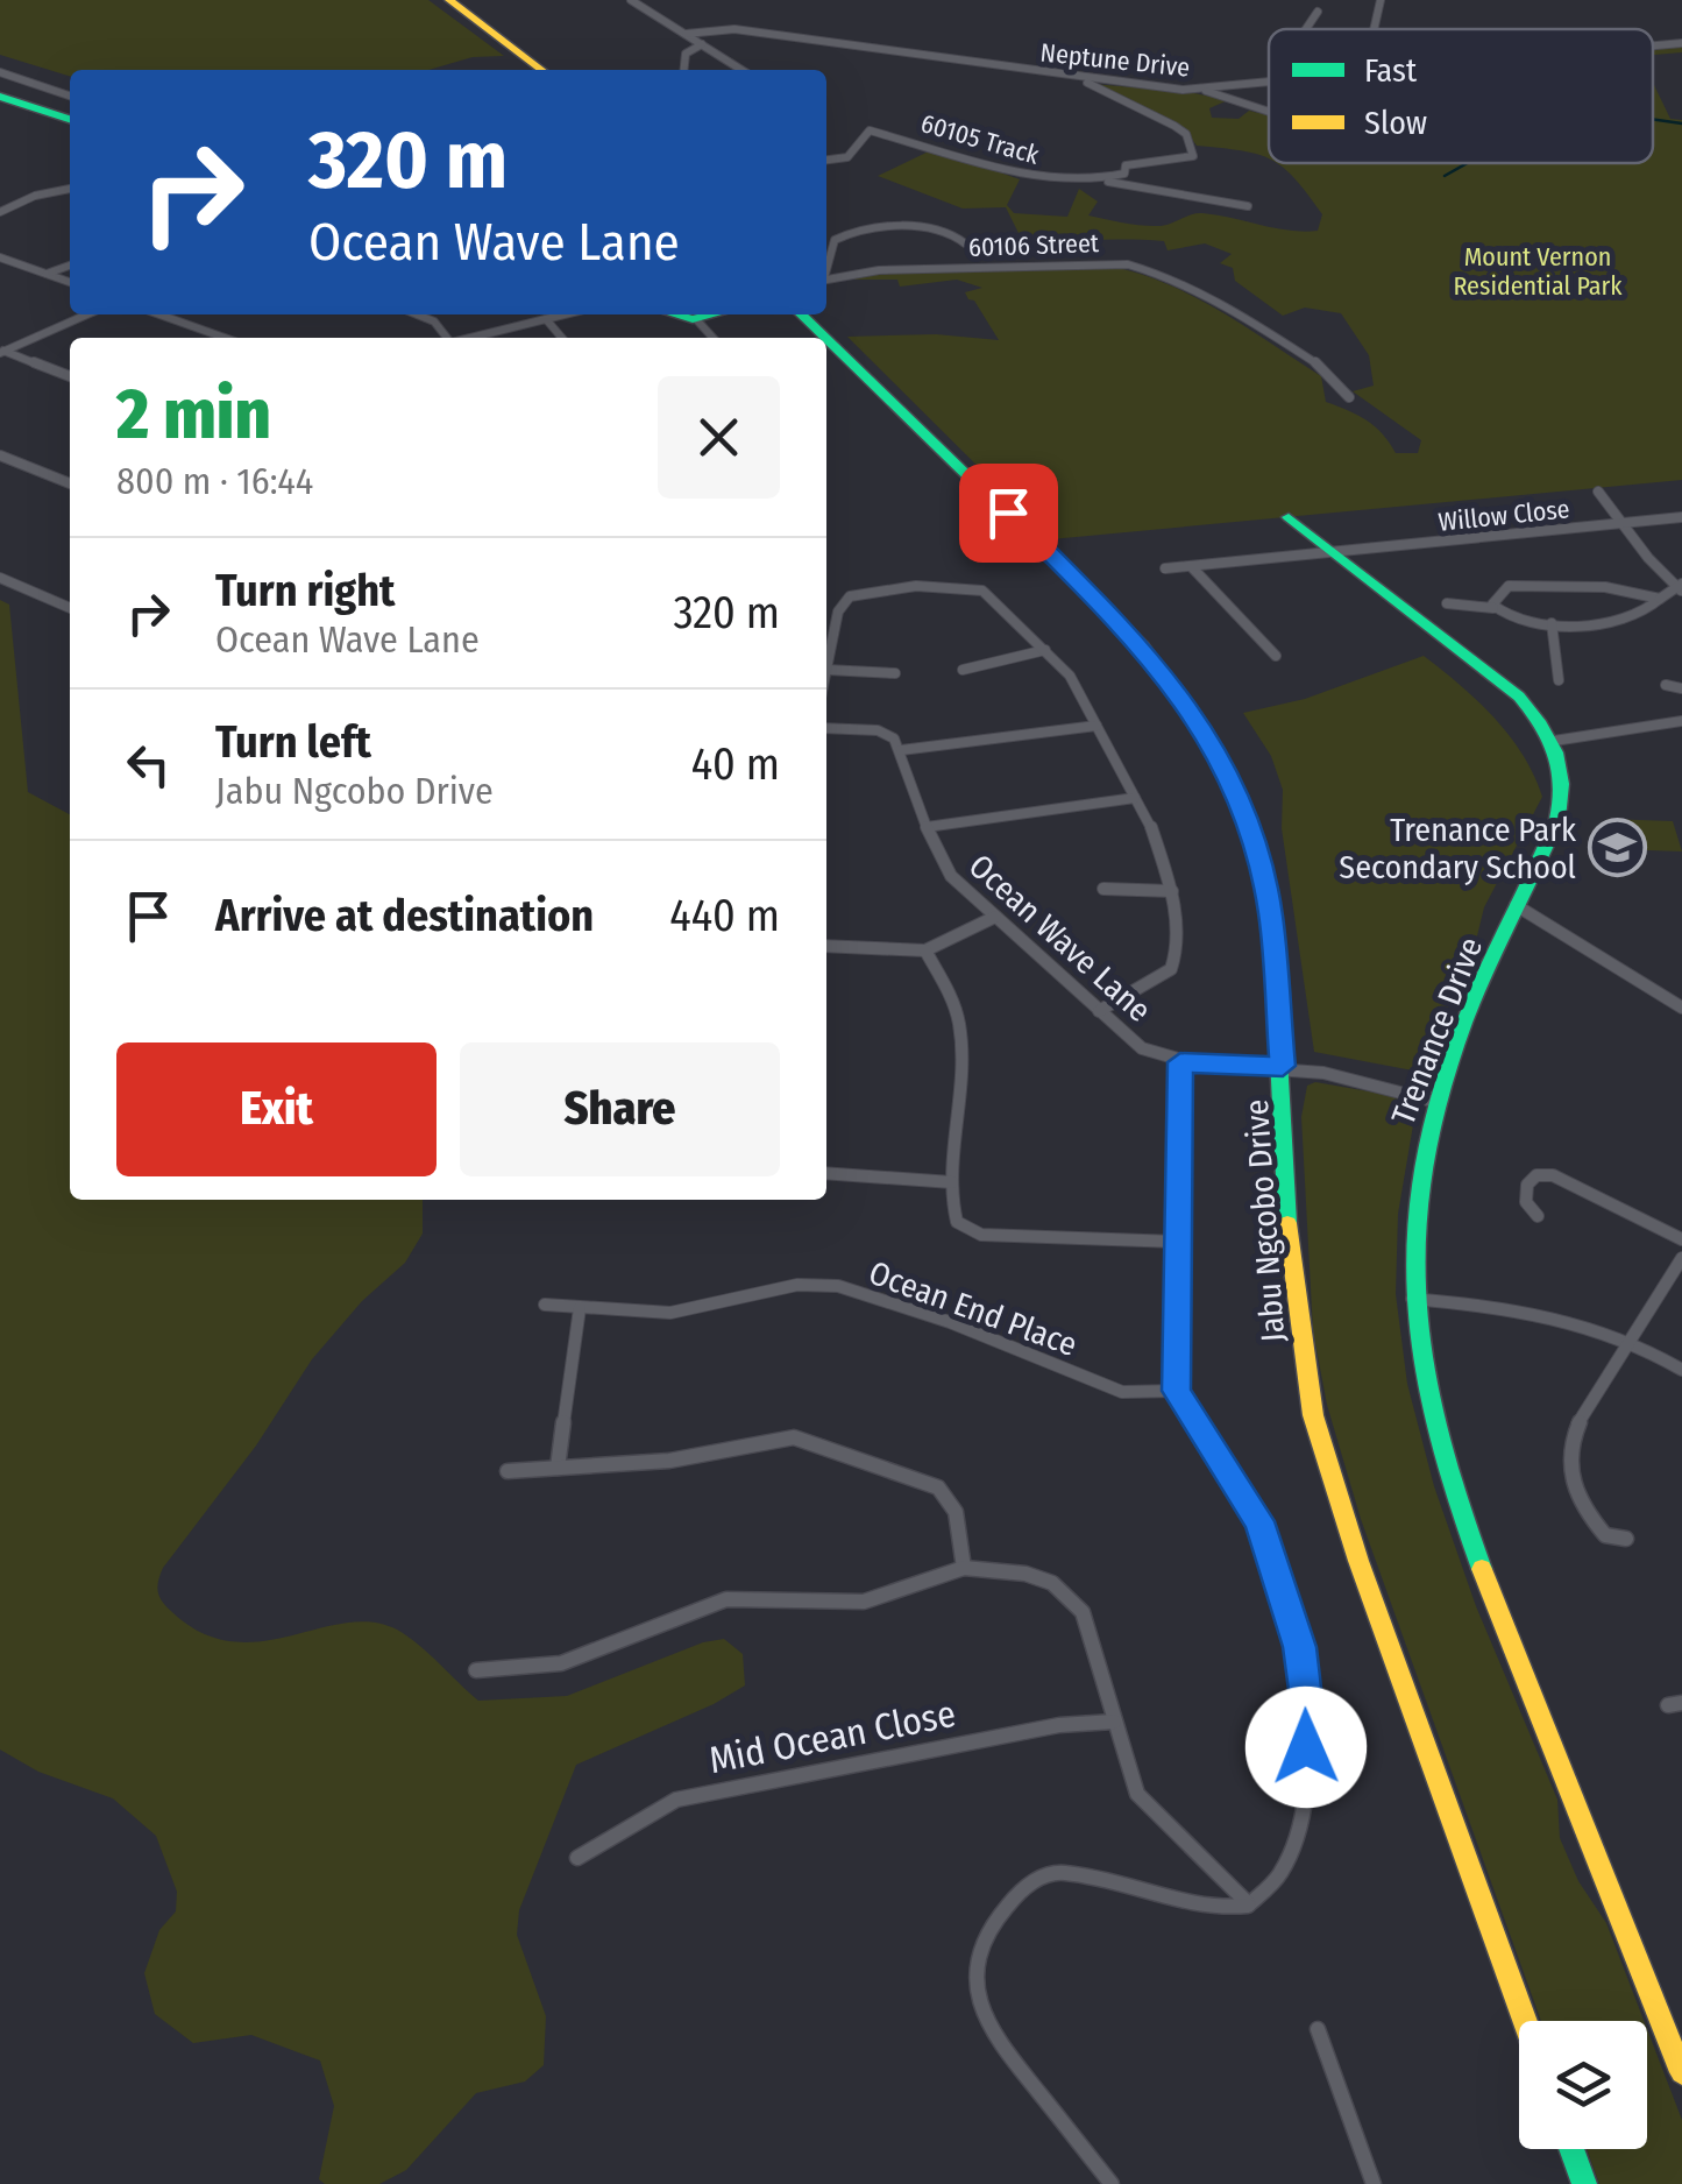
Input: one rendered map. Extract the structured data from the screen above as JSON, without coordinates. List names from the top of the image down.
{
  "streets": {
    "main road": ["Trenance Drive", "Jabu Ngcobo Drive"],
    "street": [
      "Neptune Drive",
      "60105 Track",
      "60106 Street",
      "Willow Close",
      "Ocean Wave Lane",
      "Ocean End Place",
      "Mid Ocean Close"
    ]
  },
  "crossings": [
    ["Neptune Drive", "60105 Track"],
    ["Ocean Wave Lane", "Trenance Drive"],
    ["Ocean Wave Lane", "Jabu Ngcobo Drive"]
  ],
  "parks": ["Mount Vernon Residential Park"],
  "places": {
    "school or university": ["Trenance Park Secondary School"]
  },
  "legend": ["Fast", "Slow"],
  "page": {
    "turn": ["320 m", "Ocean Wave Lane"],
    "heading": ["2 min", "800 m · 16:44"],
    "list": [
      {
        "name": "Turn right",
        "note": "Ocean Wave Lane",
        "value": "320 m"
      },
      {
        "name": "Turn left",
        "note": "Jabu Ngcobo Drive",
        "value": "40 m"
      },
      {
        "name": "Arrive at destination",
        "value": "440 m"
      }
    ],
    "buttons": ["Exit", "Share"]
  }
}
